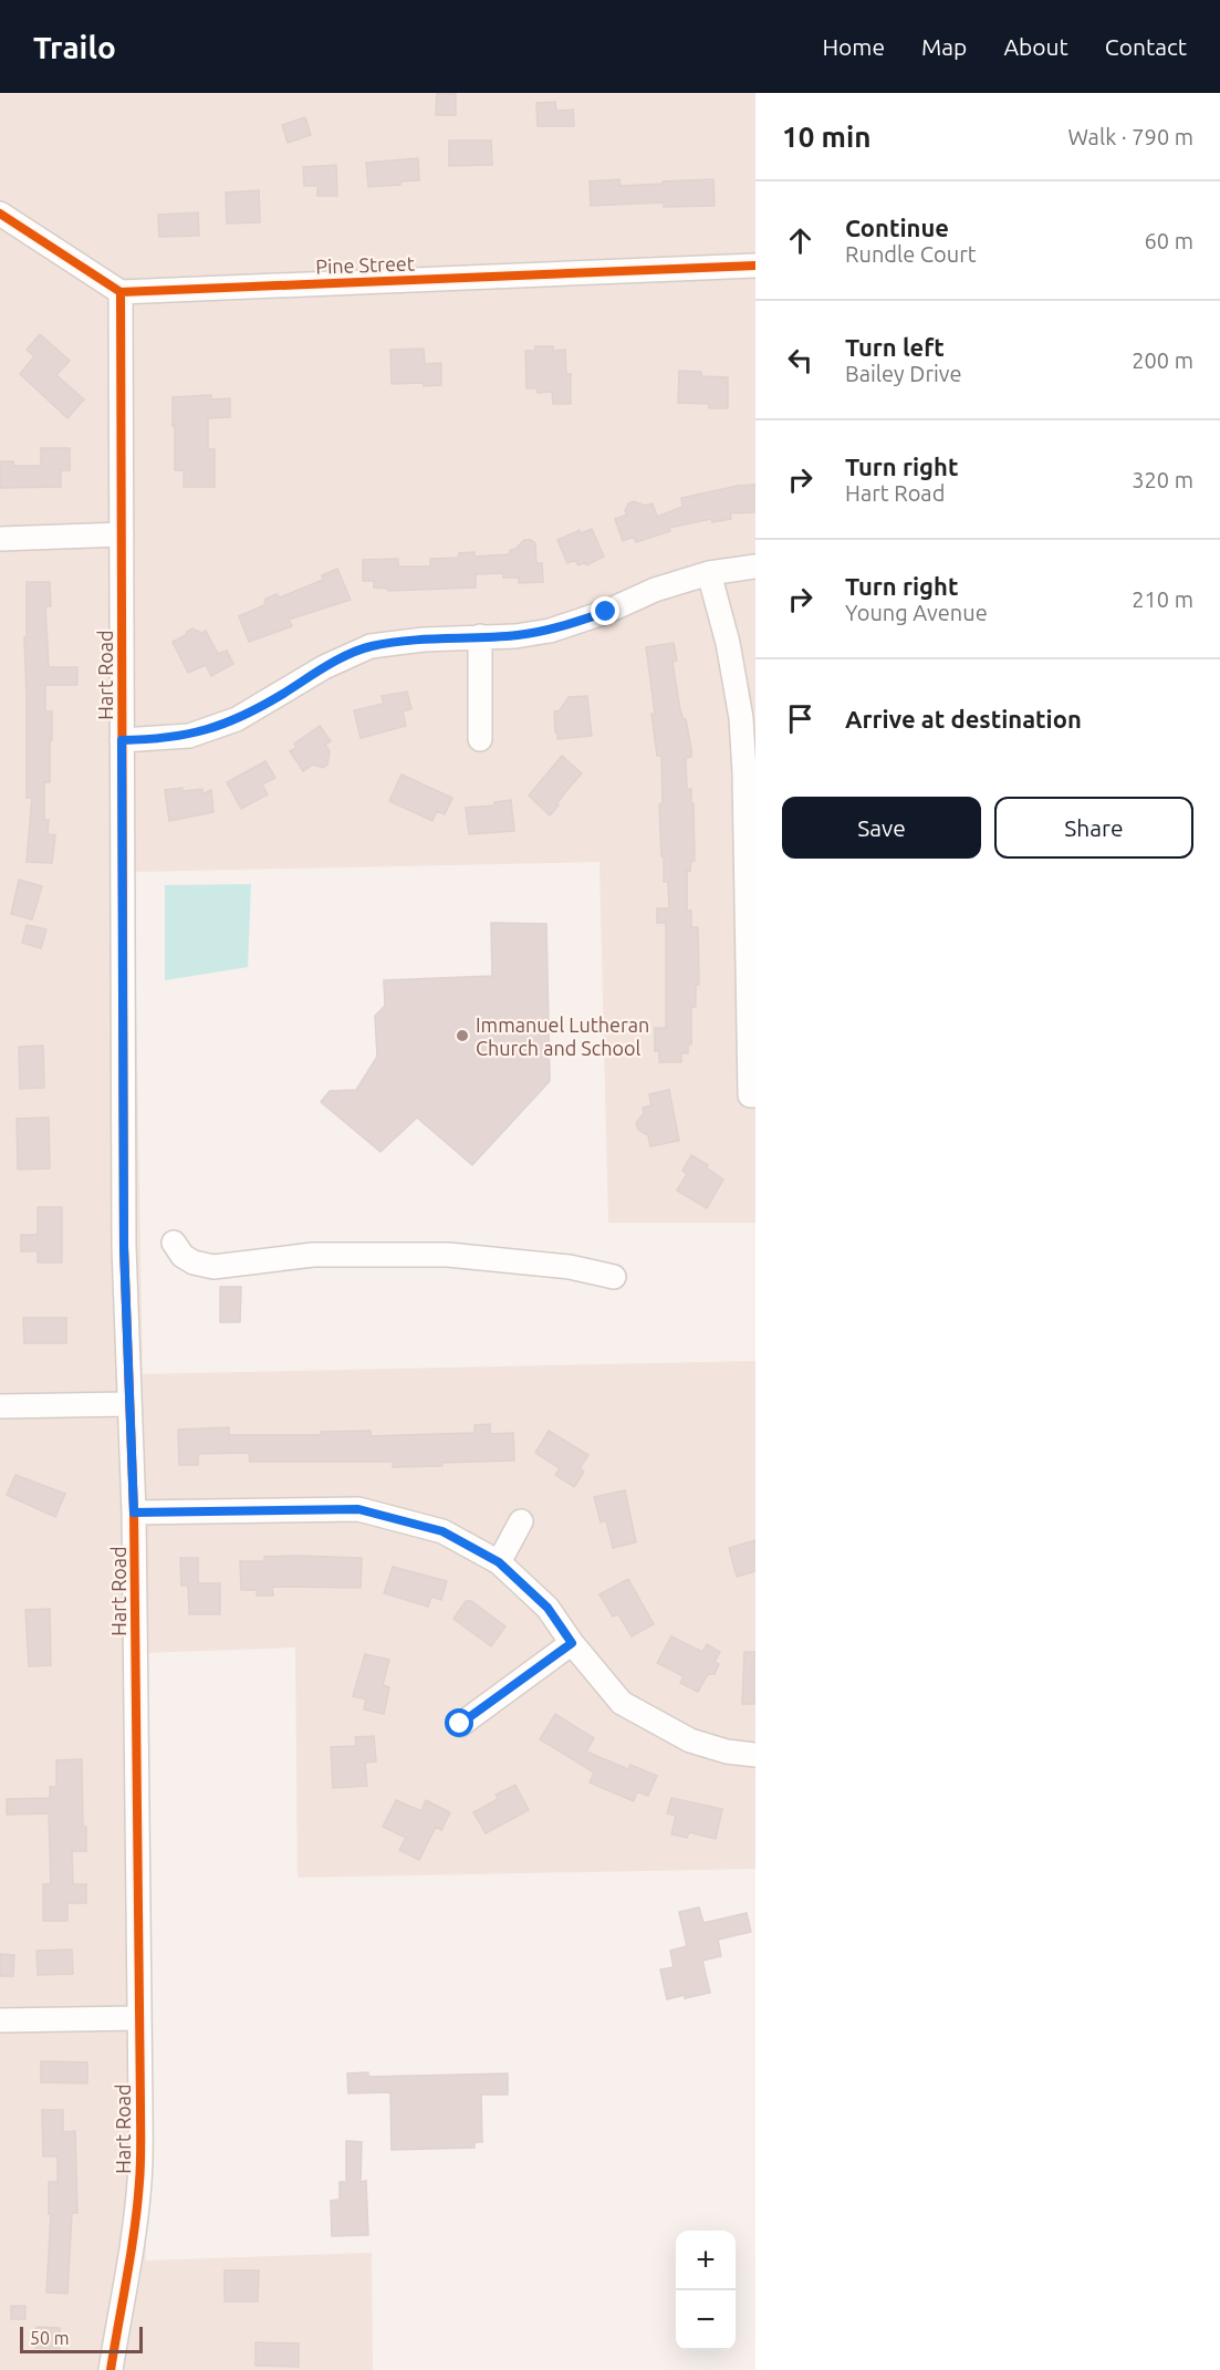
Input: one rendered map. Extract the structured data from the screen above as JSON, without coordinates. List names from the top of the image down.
{
  "streets": {
    "street": ["Pine Street", "Hart Road"]
  },
  "crossings": [
    ["Pine Street", "Hart Road"]
  ],
  "places": ["Immanuel Lutheran Church and School"],
  "scale_bar": "50 m",
  "page": {
    "header": "Trailo",
    "nav": [
      "Home",
      "Map",
      "About",
      "Contact"
    ],
    "heading": ["10 min", "Walk · 790 m"],
    "list": [
      ["Continue", "Rundle Court", "60 m"],
      ["Turn left", "Bailey Drive", "200 m"],
      ["Turn right", "Hart Road", "320 m"],
      ["Turn right", "Young Avenue", "210 m"],
      "Arrive at destination"
    ],
    "buttons": ["Save", "Share"],
    "map_buttons": ["+", "−"],
    "scale": "50 m"
  }
}
